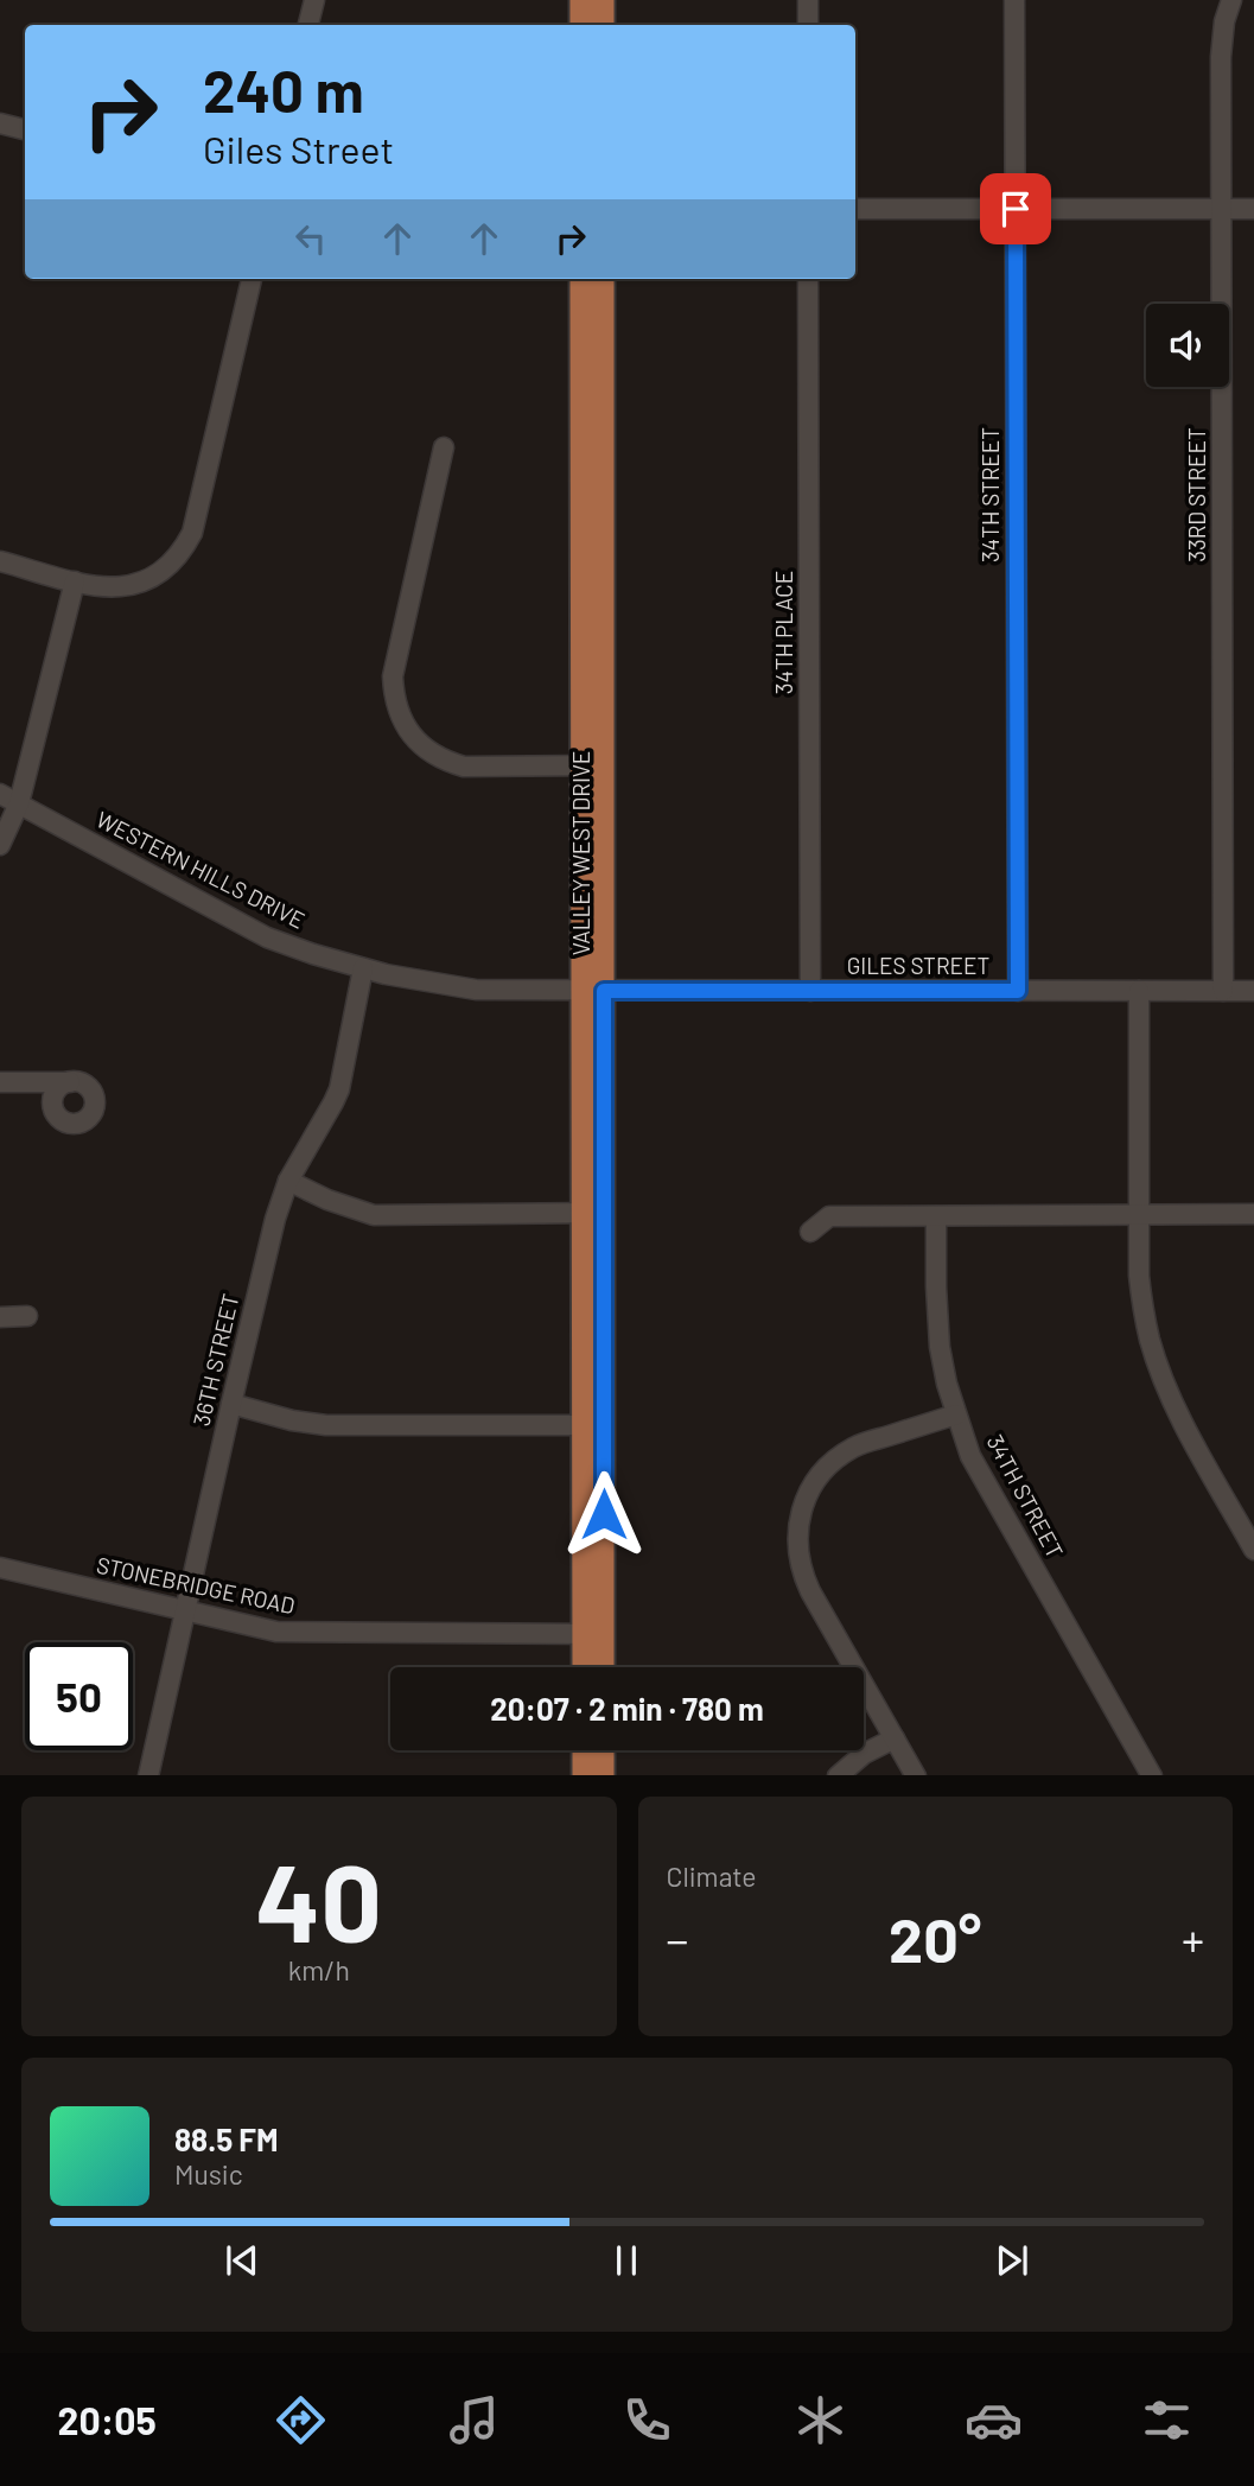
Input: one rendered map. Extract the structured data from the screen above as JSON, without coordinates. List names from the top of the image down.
{
  "streets": {
    "main road": ["VALLEY WEST DRIVE"],
    "street": [
      "34TH STREET",
      "33RD STREET",
      "34TH PLACE",
      "WESTERN HILLS DRIVE",
      "GILES STREET",
      "36TH STREET",
      "STONEBRIDGE ROAD"
    ]
  },
  "crossings": [
    ["34TH STREET", "GILES STREET"],
    ["33RD STREET", "GILES STREET"],
    ["34TH PLACE", "GILES STREET"],
    ["VALLEY WEST DRIVE", "WESTERN HILLS DRIVE"],
    ["VALLEY WEST DRIVE", "GILES STREET"],
    ["VALLEY WEST DRIVE", "STONEBRIDGE ROAD"],
    ["WESTERN HILLS DRIVE", "GILES STREET"],
    ["WESTERN HILLS DRIVE", "36TH STREET"],
    ["36TH STREET", "STONEBRIDGE ROAD"]
  ],
  "page": {
    "turn": ["240 m", "Giles Street"],
    "limit": "50",
    "trip": "20:07 · 2 min · 780 m",
    "tile": [
      ["40", "km/h"],
      "Climate"
    ],
    "heat": ["−", "20°", "+"],
    "song": ["88.5 FM", "Music"],
    "tabs": "20:05"
  }
}
